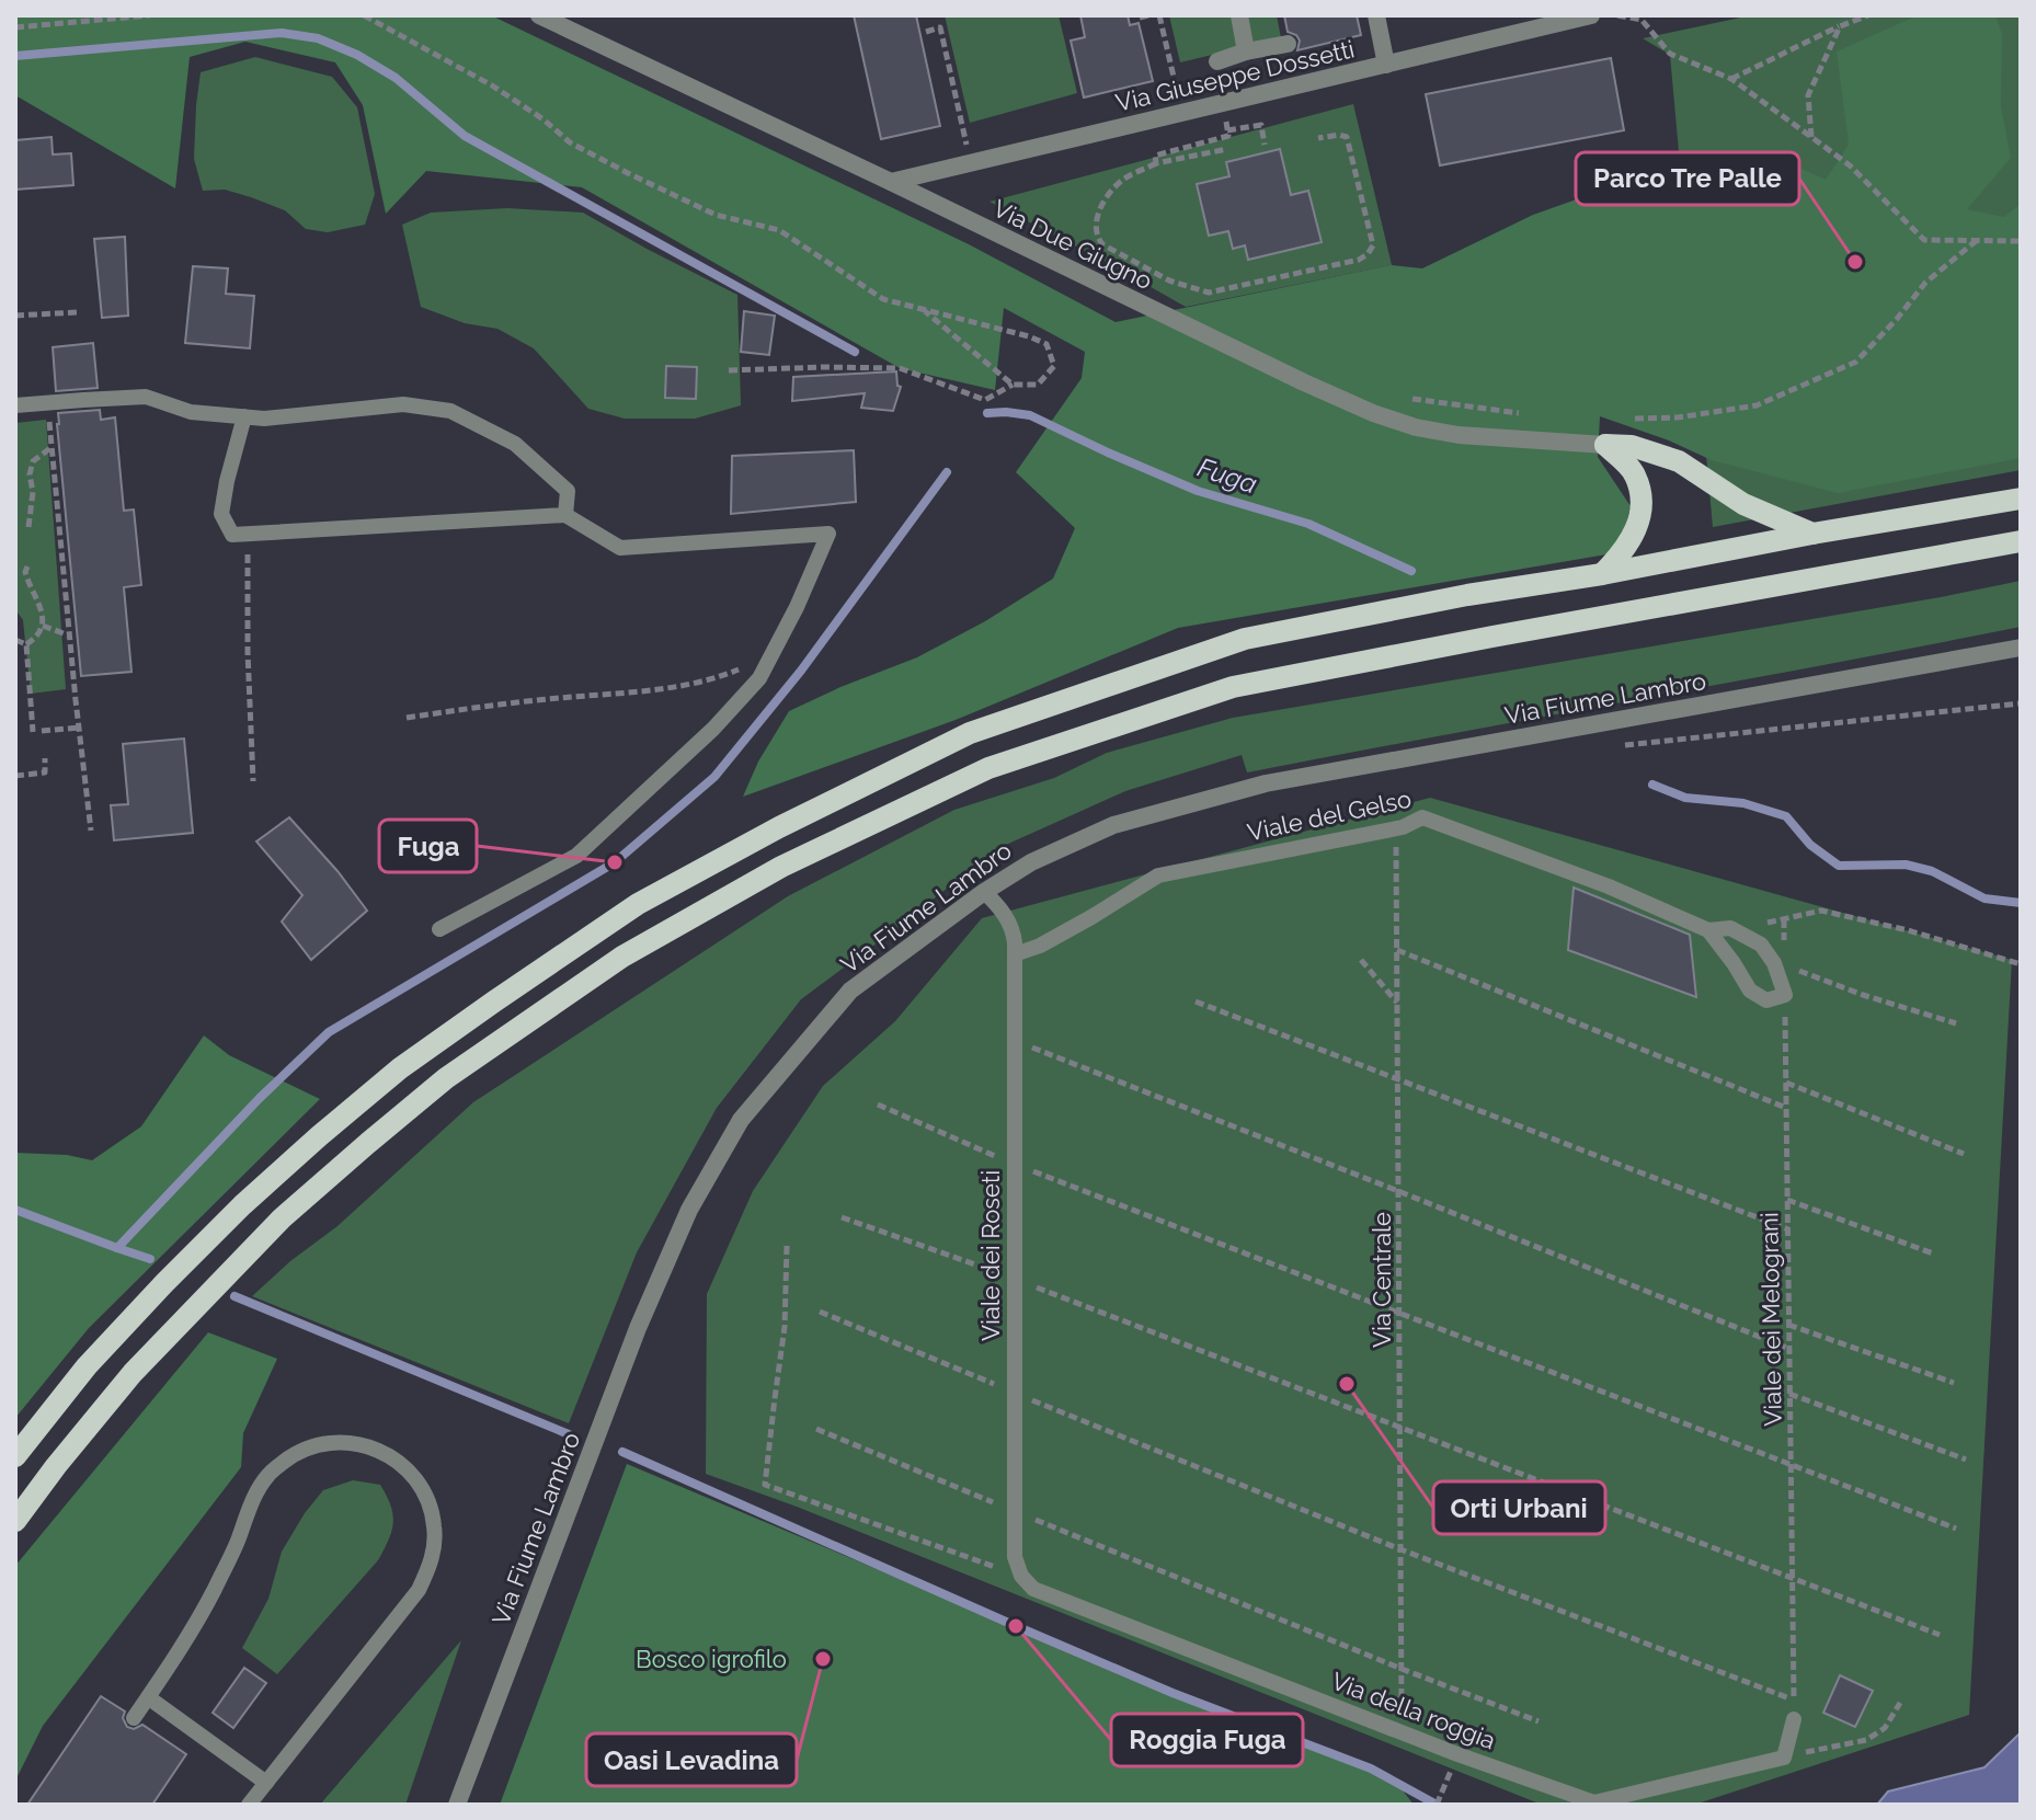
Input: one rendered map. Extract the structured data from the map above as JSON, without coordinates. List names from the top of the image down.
{
  "streets": {
    "street": ["Via Giuseppe Dossetti", "Via Due Giugno", "Via Fiume Lambro"],
    "lane": ["Viale del Gelso", "Viale dei Roseti", "Via della roggia"],
    "path": ["Via Centrale", "Viale dei Melograni"]
  },
  "crossings": [
    ["Via Giuseppe Dossetti", "Via Due Giugno"],
    ["Via Fiume Lambro", "Viale dei Roseti"],
    ["Viale del Gelso", "Viale dei Roseti"],
    ["Viale del Gelso", "Via Centrale"],
    ["Viale del Gelso", "Viale dei Melograni"],
    ["Viale dei Roseti", "Via della roggia"],
    ["Via Centrale", "Via della roggia"]
  ],
  "water": ["Fuga"],
  "parks": ["Bosco igrofilo"],
  "places": [
    "Parco Tre Palle",
    "Fuga",
    "Orti Urbani",
    "Roggia Fuga",
    "Oasi Levadina"
  ]
}
